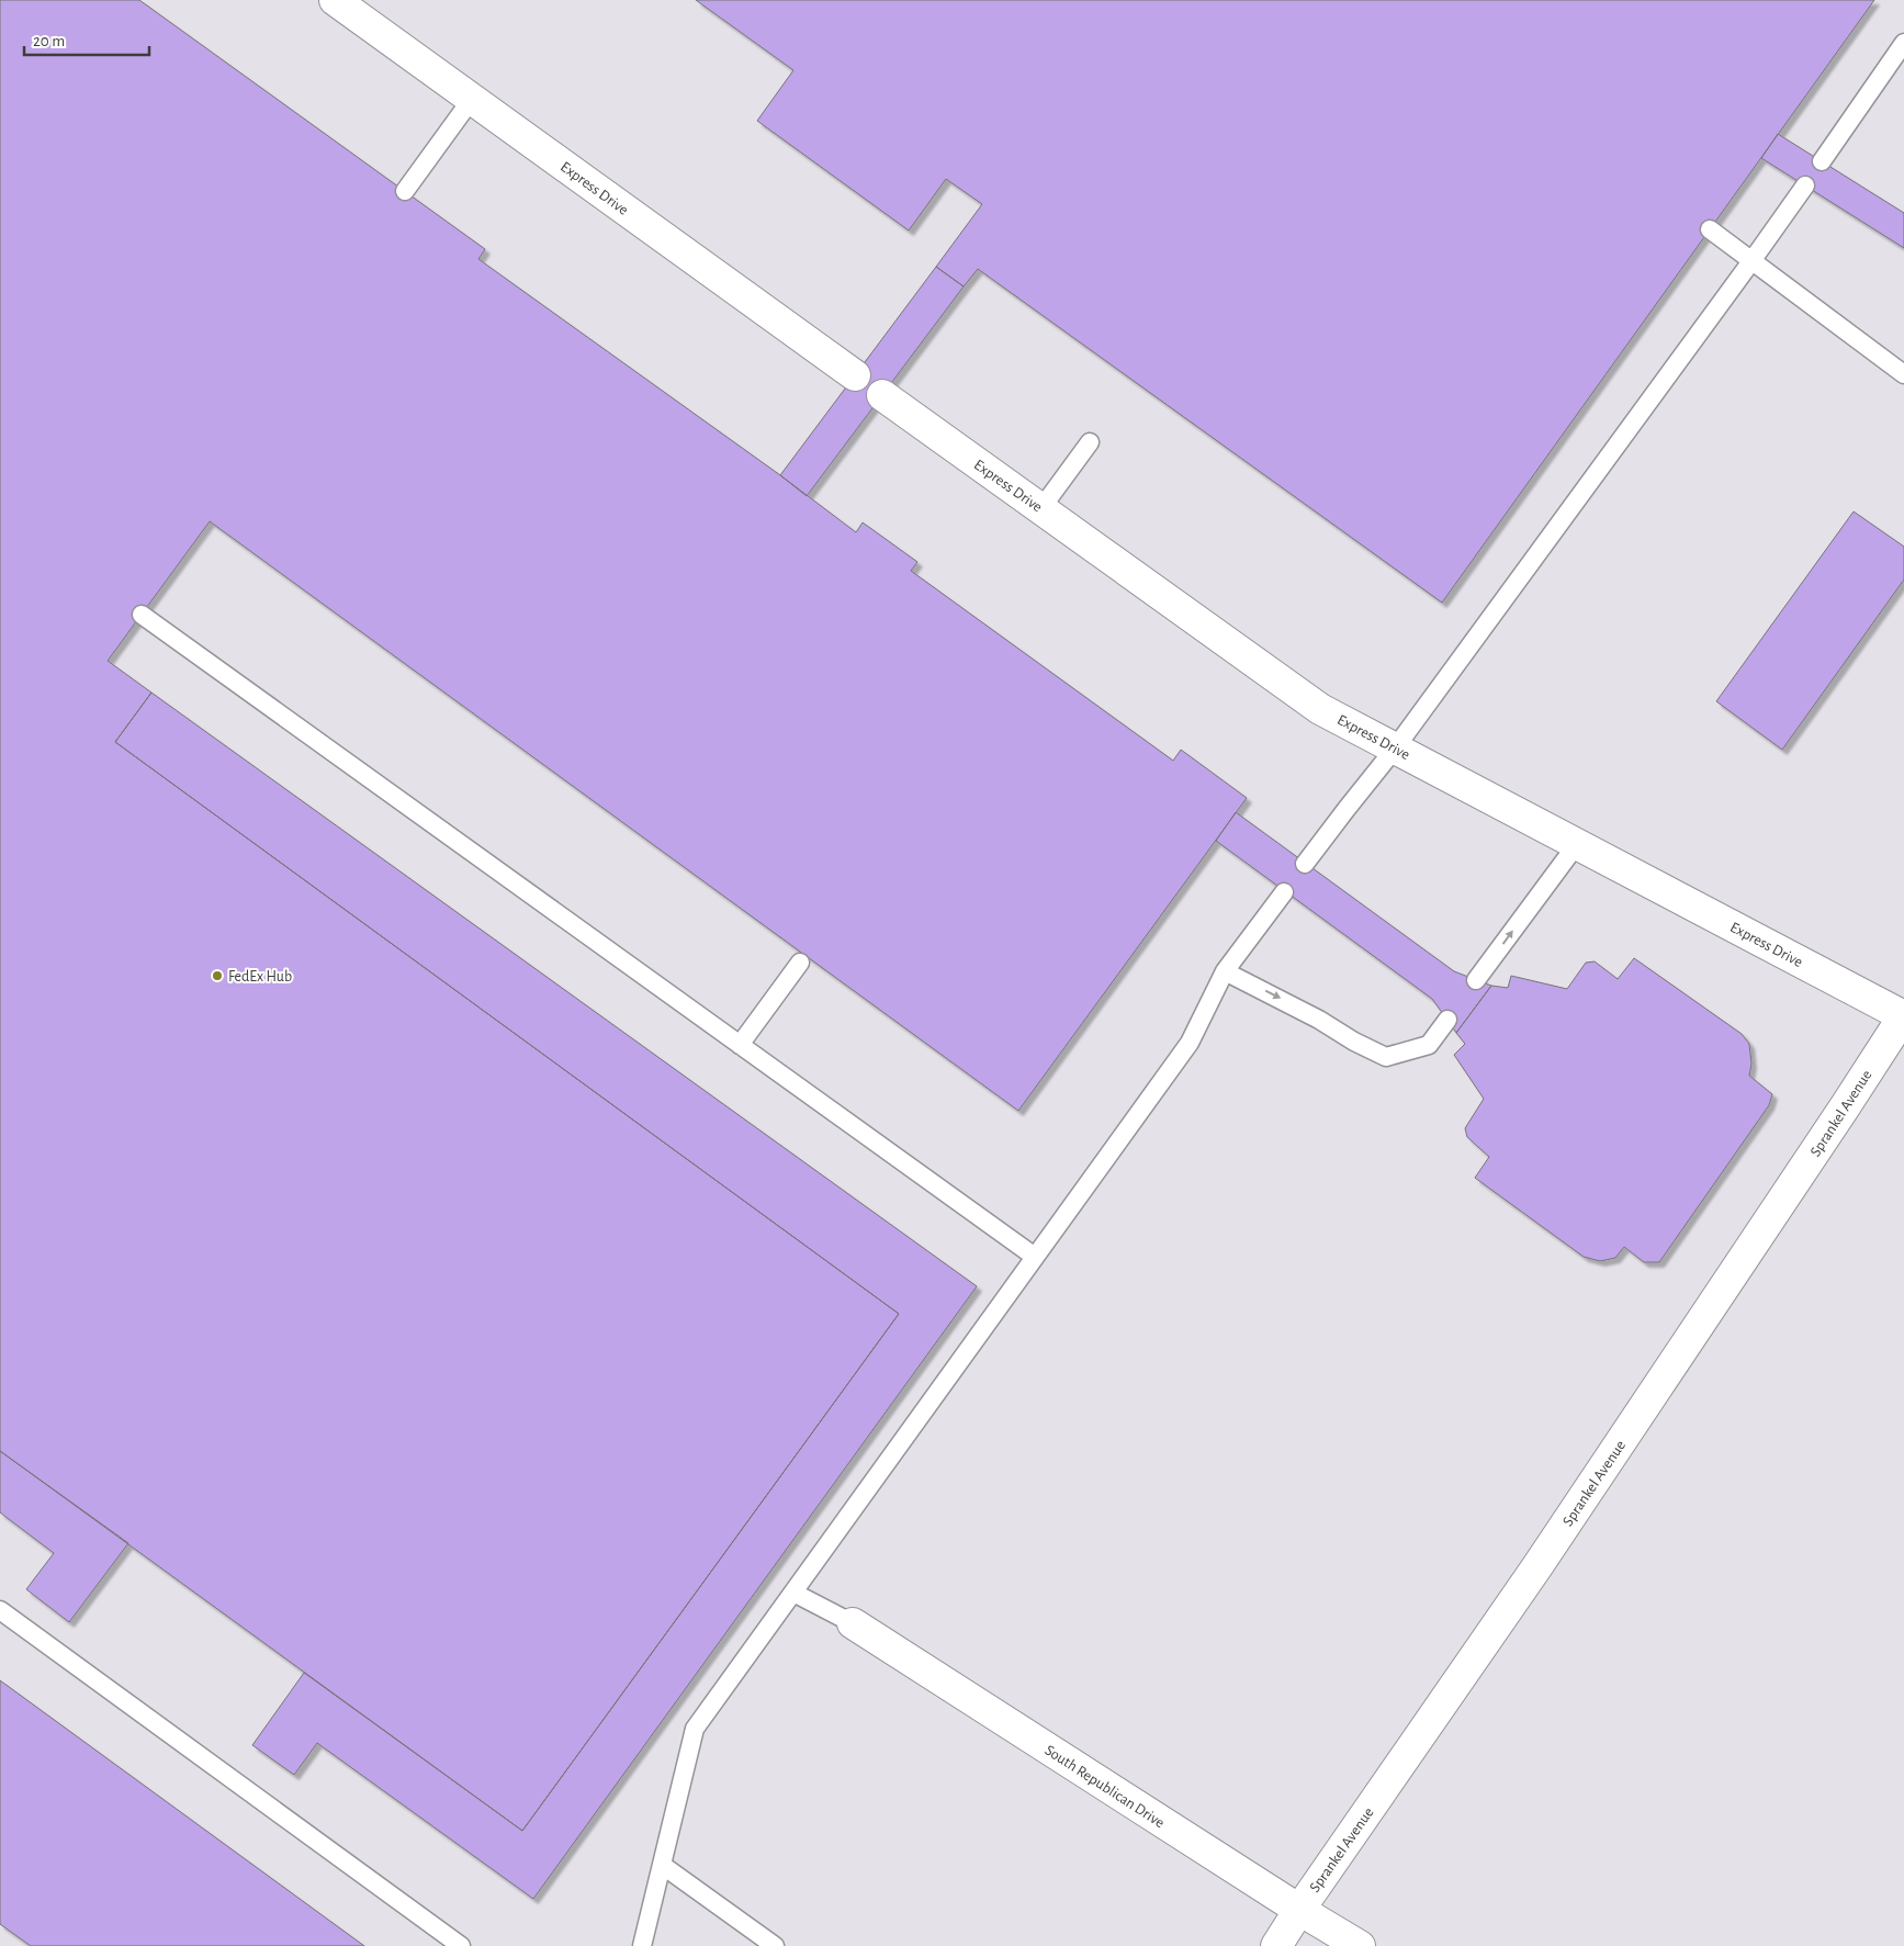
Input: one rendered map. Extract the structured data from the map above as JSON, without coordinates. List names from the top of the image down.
{
  "streets": {
    "street": ["Express Drive", "Sprankel Avenue", "South Republican Drive"]
  },
  "crossings": [
    ["Express Drive", "Sprankel Avenue"],
    ["Sprankel Avenue", "South Republican Drive"]
  ],
  "places": ["FedEx Hub"],
  "scale_bar": "20 m"
}
